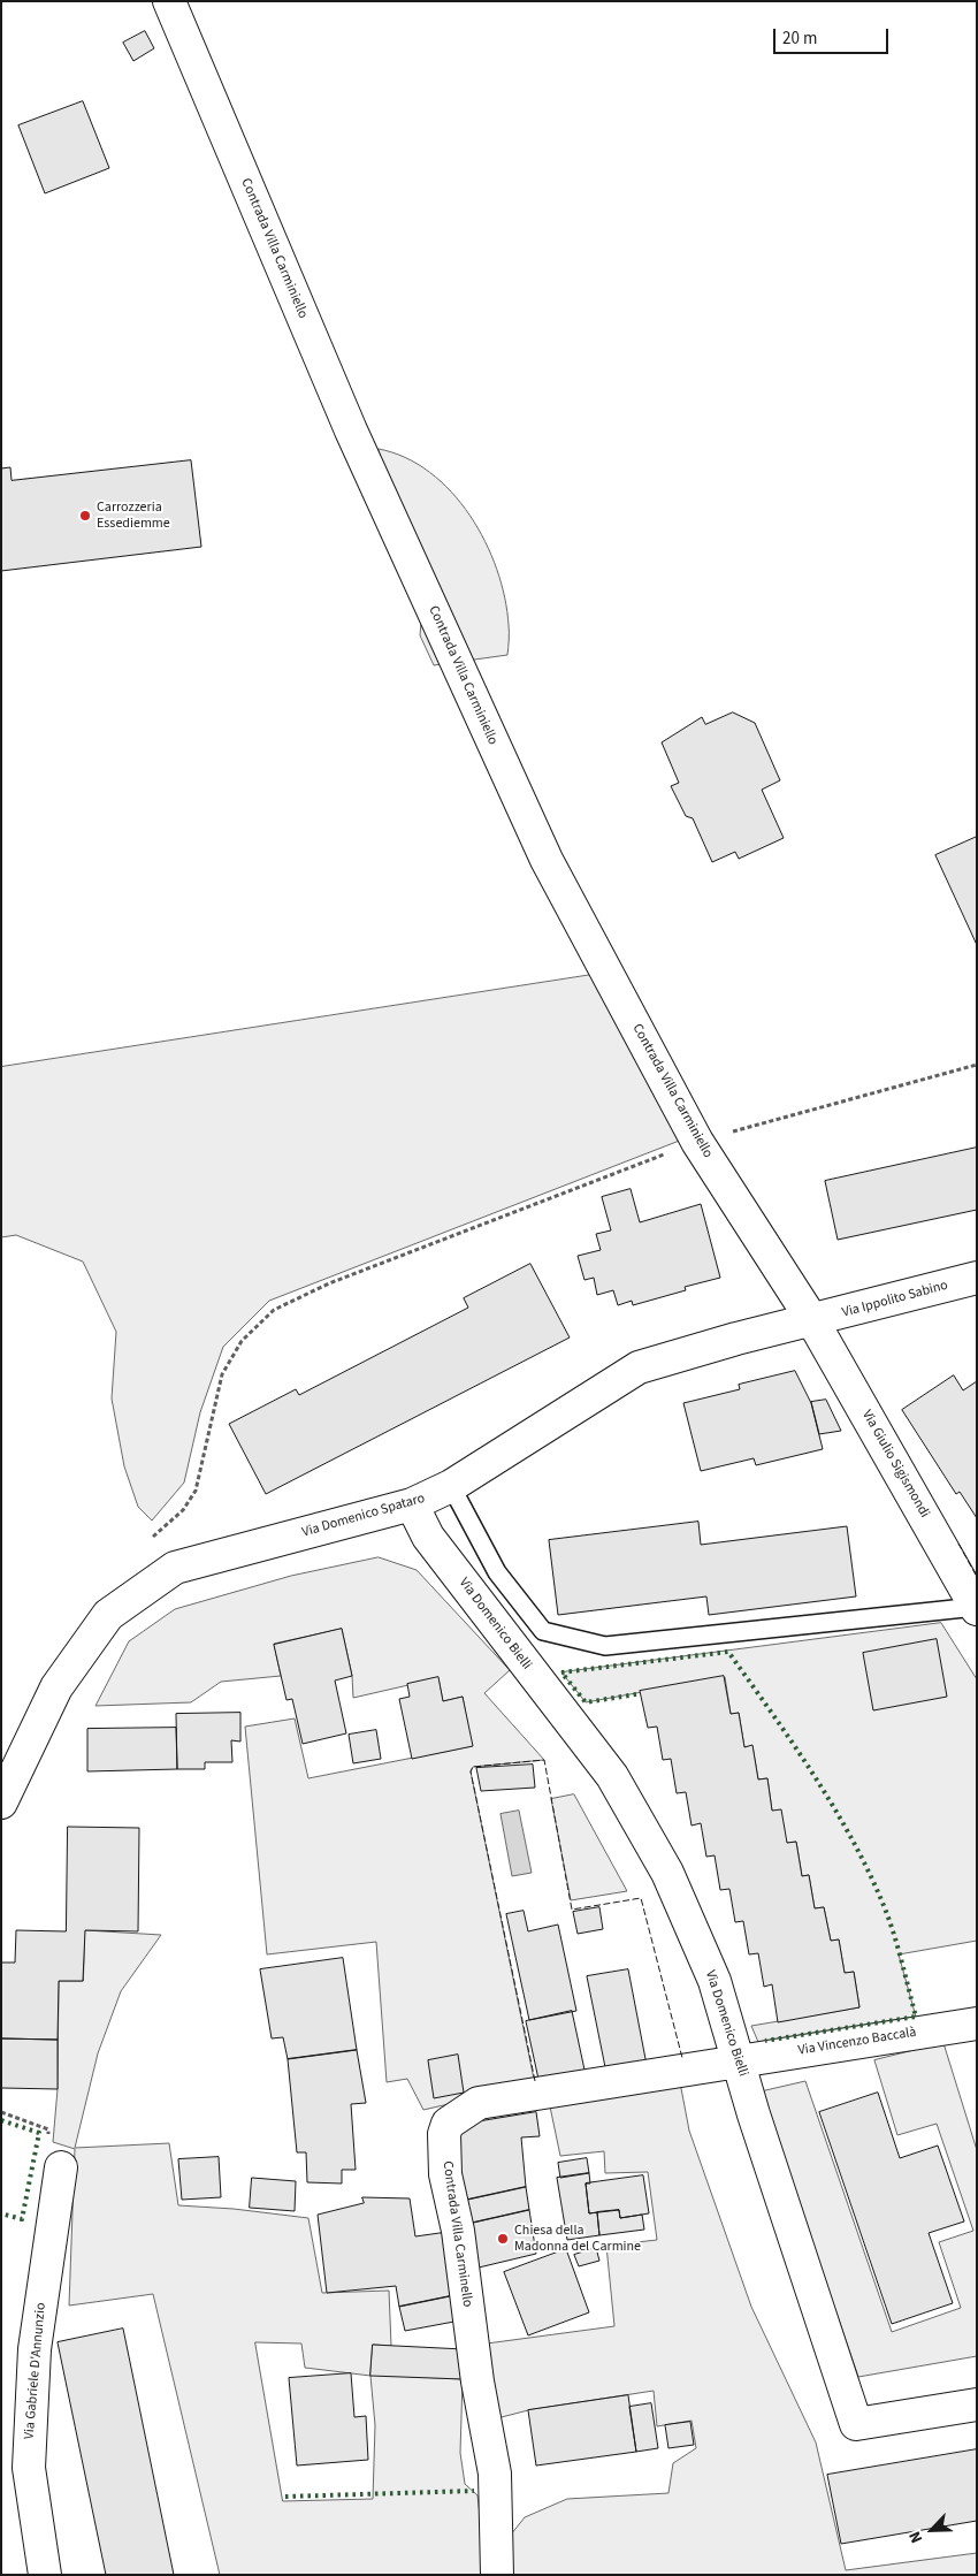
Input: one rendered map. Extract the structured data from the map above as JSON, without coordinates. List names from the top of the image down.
{
  "streets": {
    "street": [
      "Contrada Villa Carminiello",
      "Via Ippolito Sabino",
      "Via Giulio Sigismondi",
      "Via Domenico Spataro",
      "Via Domenico Bielli",
      "Via Vincenzo Baccalà",
      "Contrada Villa Carminello",
      "Via Gabriele D'Annunzio"
    ]
  },
  "crossings": [
    ["Contrada Villa Carminiello", "Via Ippolito Sabino"],
    ["Contrada Villa Carminiello", "Via Giulio Sigismondi"],
    ["Contrada Villa Carminiello", "Via Domenico Spataro"],
    ["Via Ippolito Sabino", "Via Giulio Sigismondi"],
    ["Via Ippolito Sabino", "Via Domenico Spataro"],
    ["Via Giulio Sigismondi", "Via Domenico Spataro"],
    ["Via Domenico Spataro", "Via Domenico Bielli"],
    ["Via Domenico Bielli", "Via Vincenzo Baccalà"],
    ["Via Domenico Bielli", "Contrada Villa Carminello"],
    ["Via Vincenzo Baccalà", "Contrada Villa Carminello"]
  ],
  "places": ["Carrozzeria Essediemme", "Chiesa della Madonna del Carmine"],
  "scale_bar": "20 m",
  "north": "bottom left"
}
